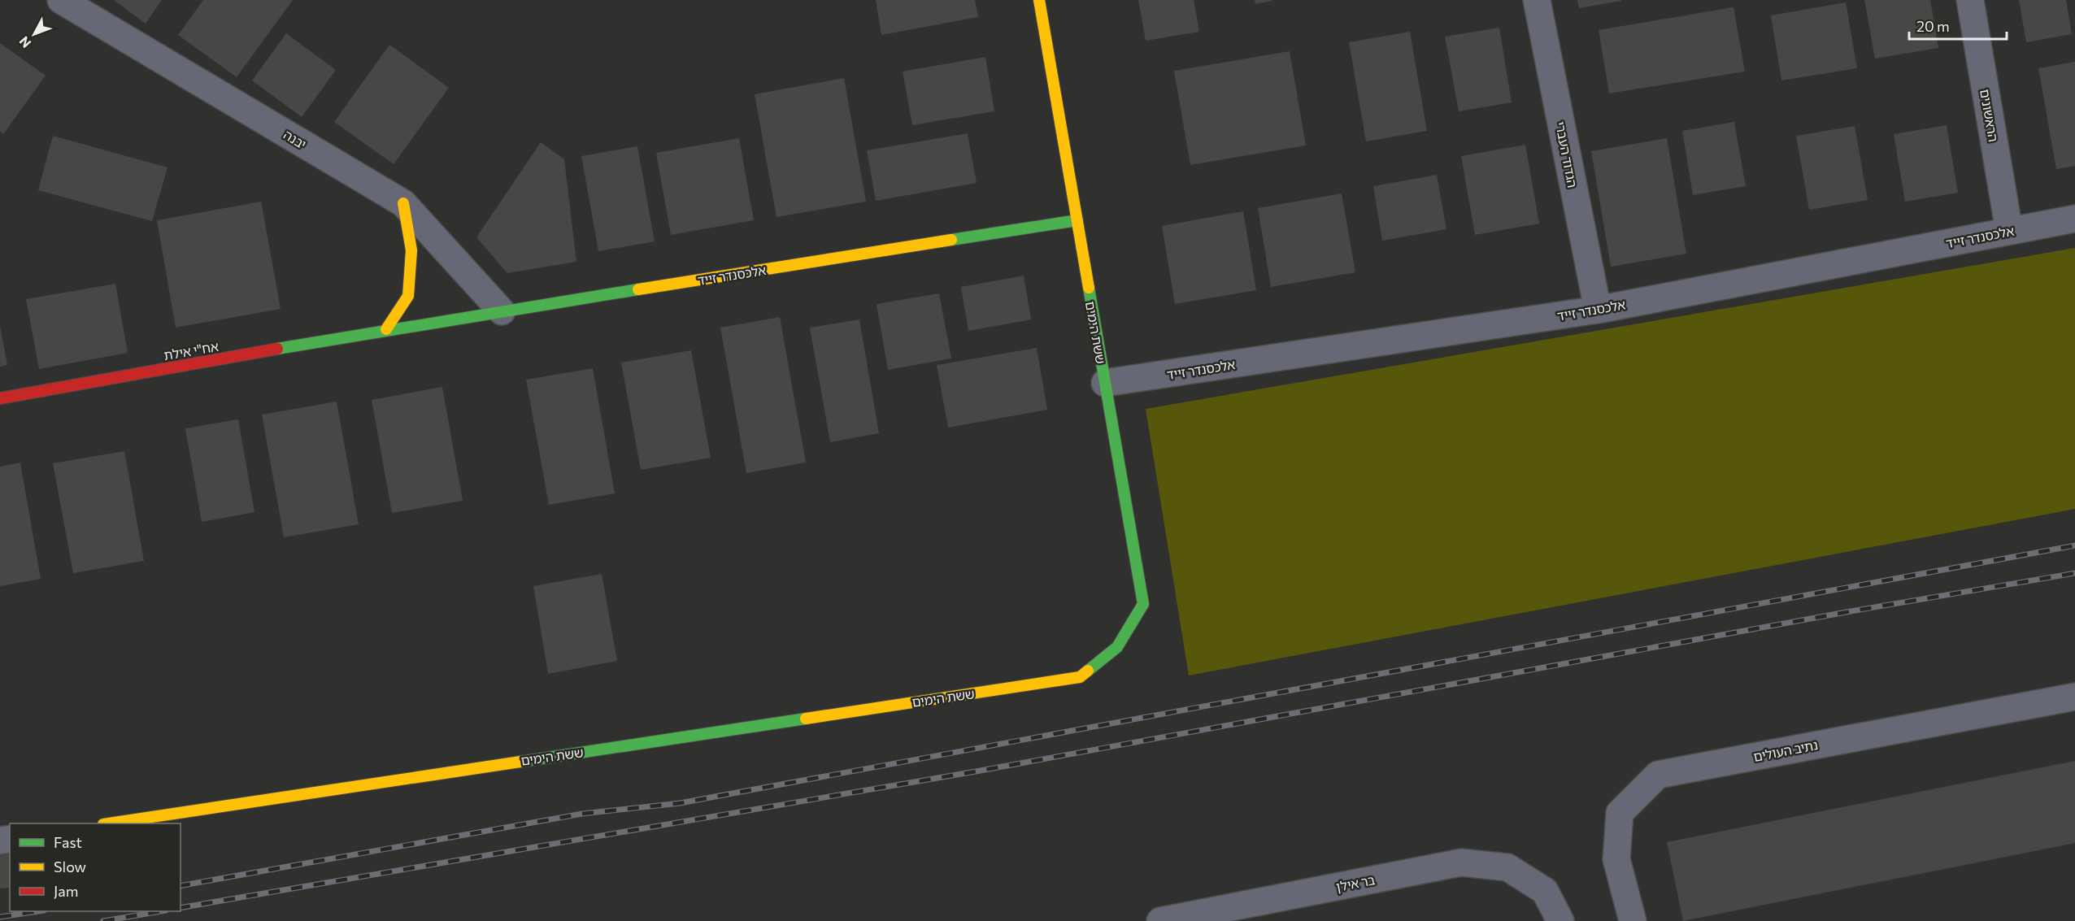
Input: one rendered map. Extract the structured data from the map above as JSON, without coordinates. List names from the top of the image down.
{
  "streets": {
    "street": [
      "הראשונים",
      "יבנה",
      "הגדוד העברי",
      "אלכסנדר זייד",
      "ששת הימים",
      "אח\"י אילת",
      "נתיב העולים",
      "בר אילן"
    ]
  },
  "crossings": [
    ["הראשונים", "אלכסנדר זייד"],
    ["יבנה", "אלכסנדר זייד"],
    ["הגדוד העברי", "אלכסנדר זייד"],
    ["אלכסנדר זייד", "ששת הימים"],
    ["אלכסנדר זייד", "אח\"י אילת"]
  ],
  "legend": ["Fast", "Slow", "Jam"],
  "scale_bar": "20 m",
  "north": "bottom left"
}
